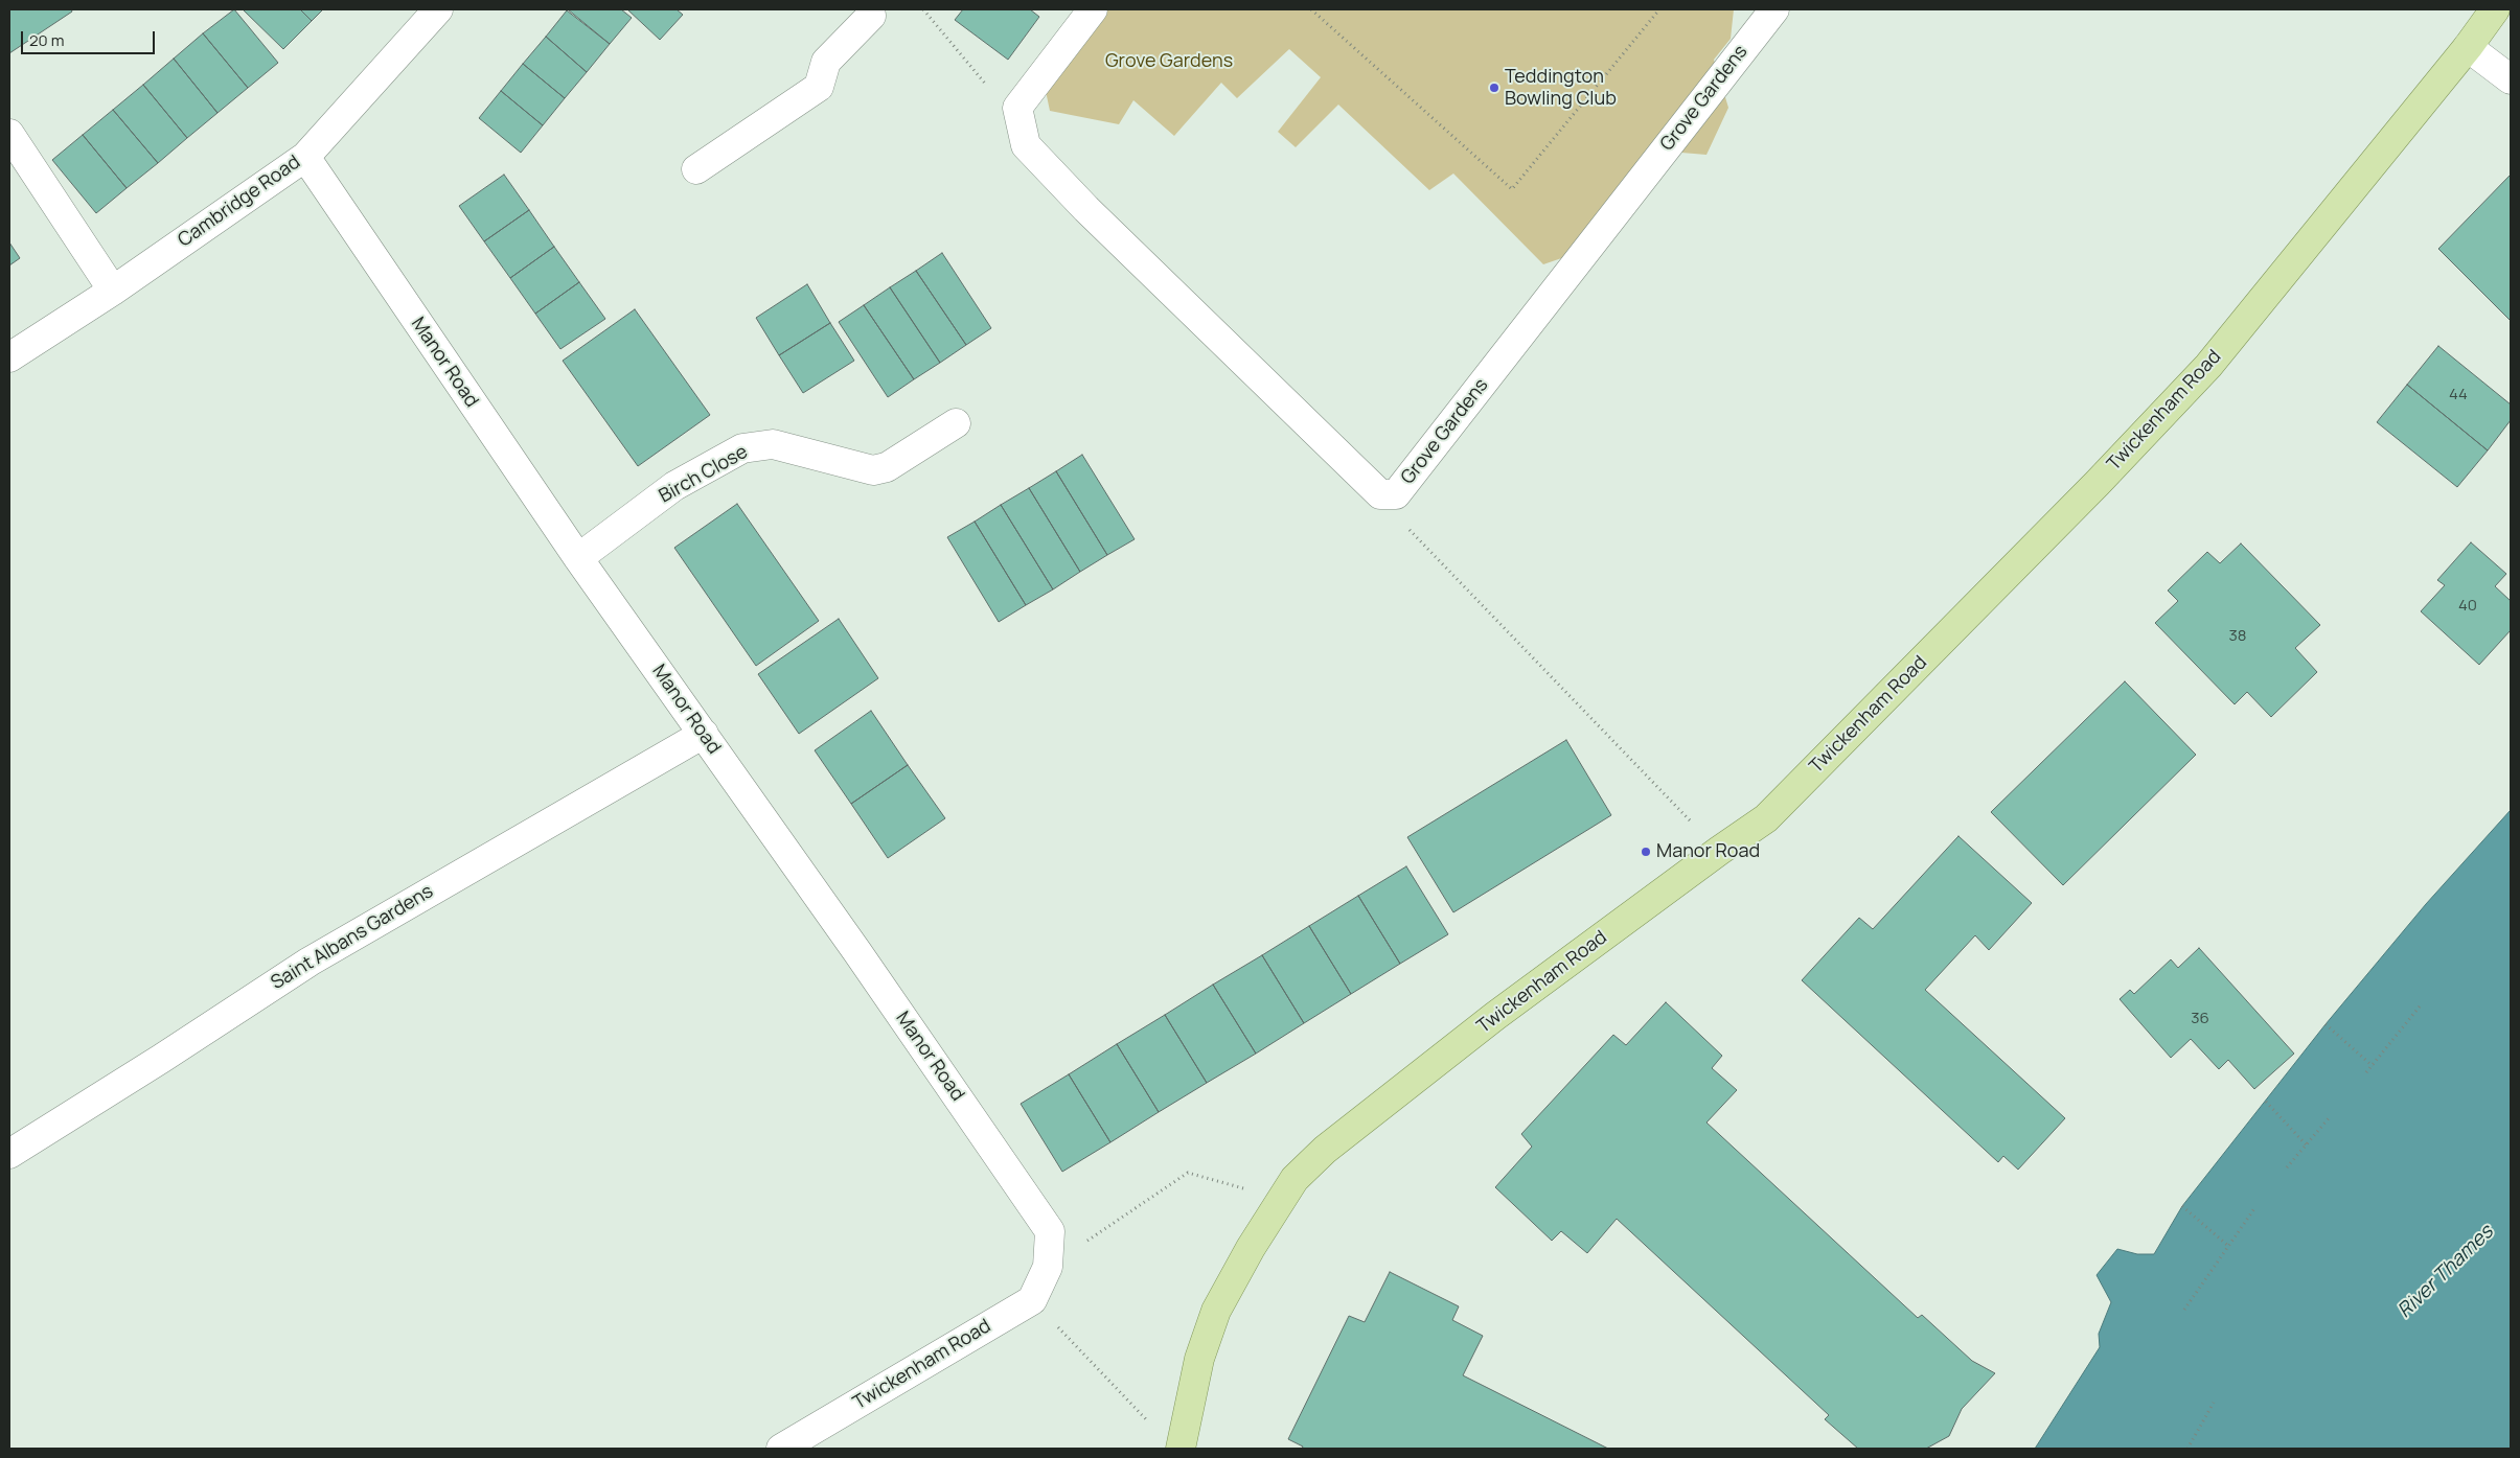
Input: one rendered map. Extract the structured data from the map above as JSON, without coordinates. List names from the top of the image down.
{
  "streets": {
    "main road": ["Twickenham Road"],
    "street": [
      "Grove Gardens",
      "Cambridge Road",
      "Manor Road",
      "Birch Close",
      "Saint Albans Gardens"
    ]
  },
  "crossings": [
    ["Cambridge Road", "Manor Road"],
    ["Manor Road", "Birch Close"],
    ["Manor Road", "Saint Albans Gardens"]
  ],
  "water": ["River Thames"],
  "parks": ["Grove Gardens"],
  "places": ["Teddington Bowling Club", "Manor Road"],
  "house_numbers": [
    "44",
    "40",
    "38",
    "36"
  ],
  "scale_bar": "20 m"
}
